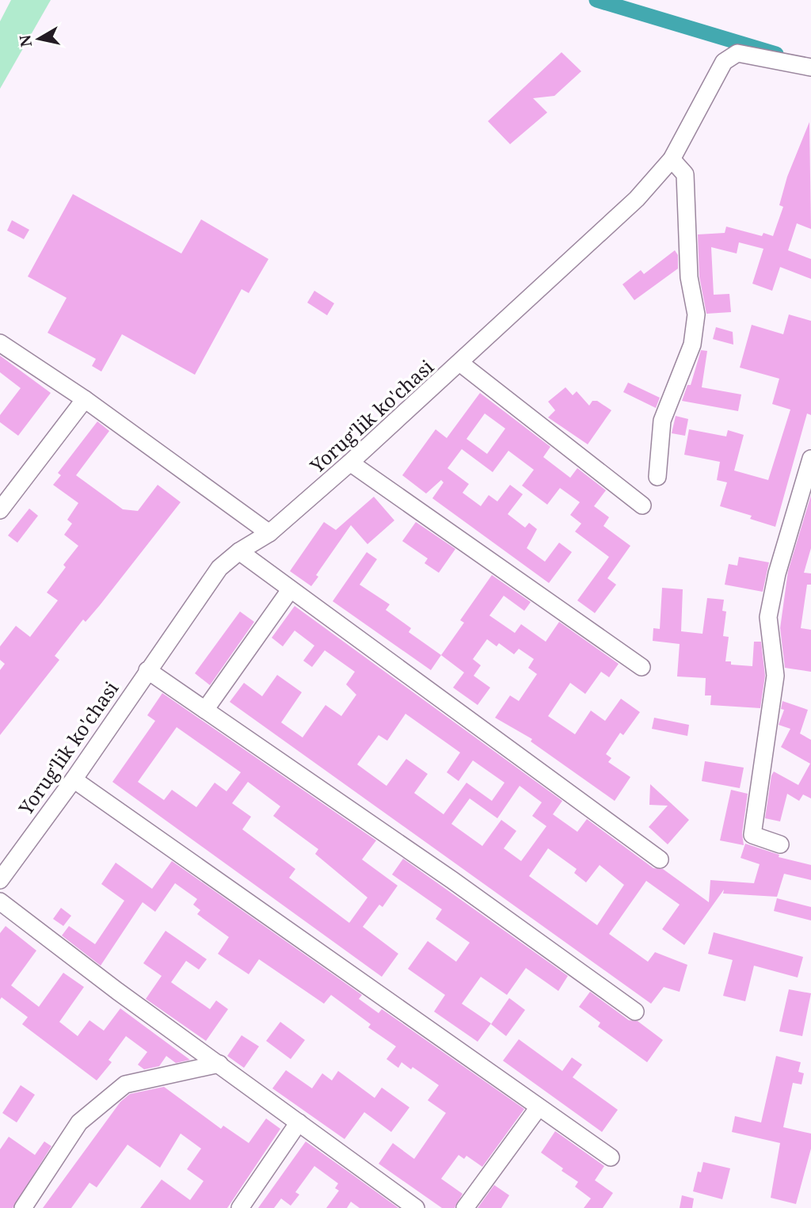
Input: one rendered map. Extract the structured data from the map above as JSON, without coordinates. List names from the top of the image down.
{
  "streets": {
    "street": ["Yorug'lik ko'chasi"]
  },
  "north": "left"
}
